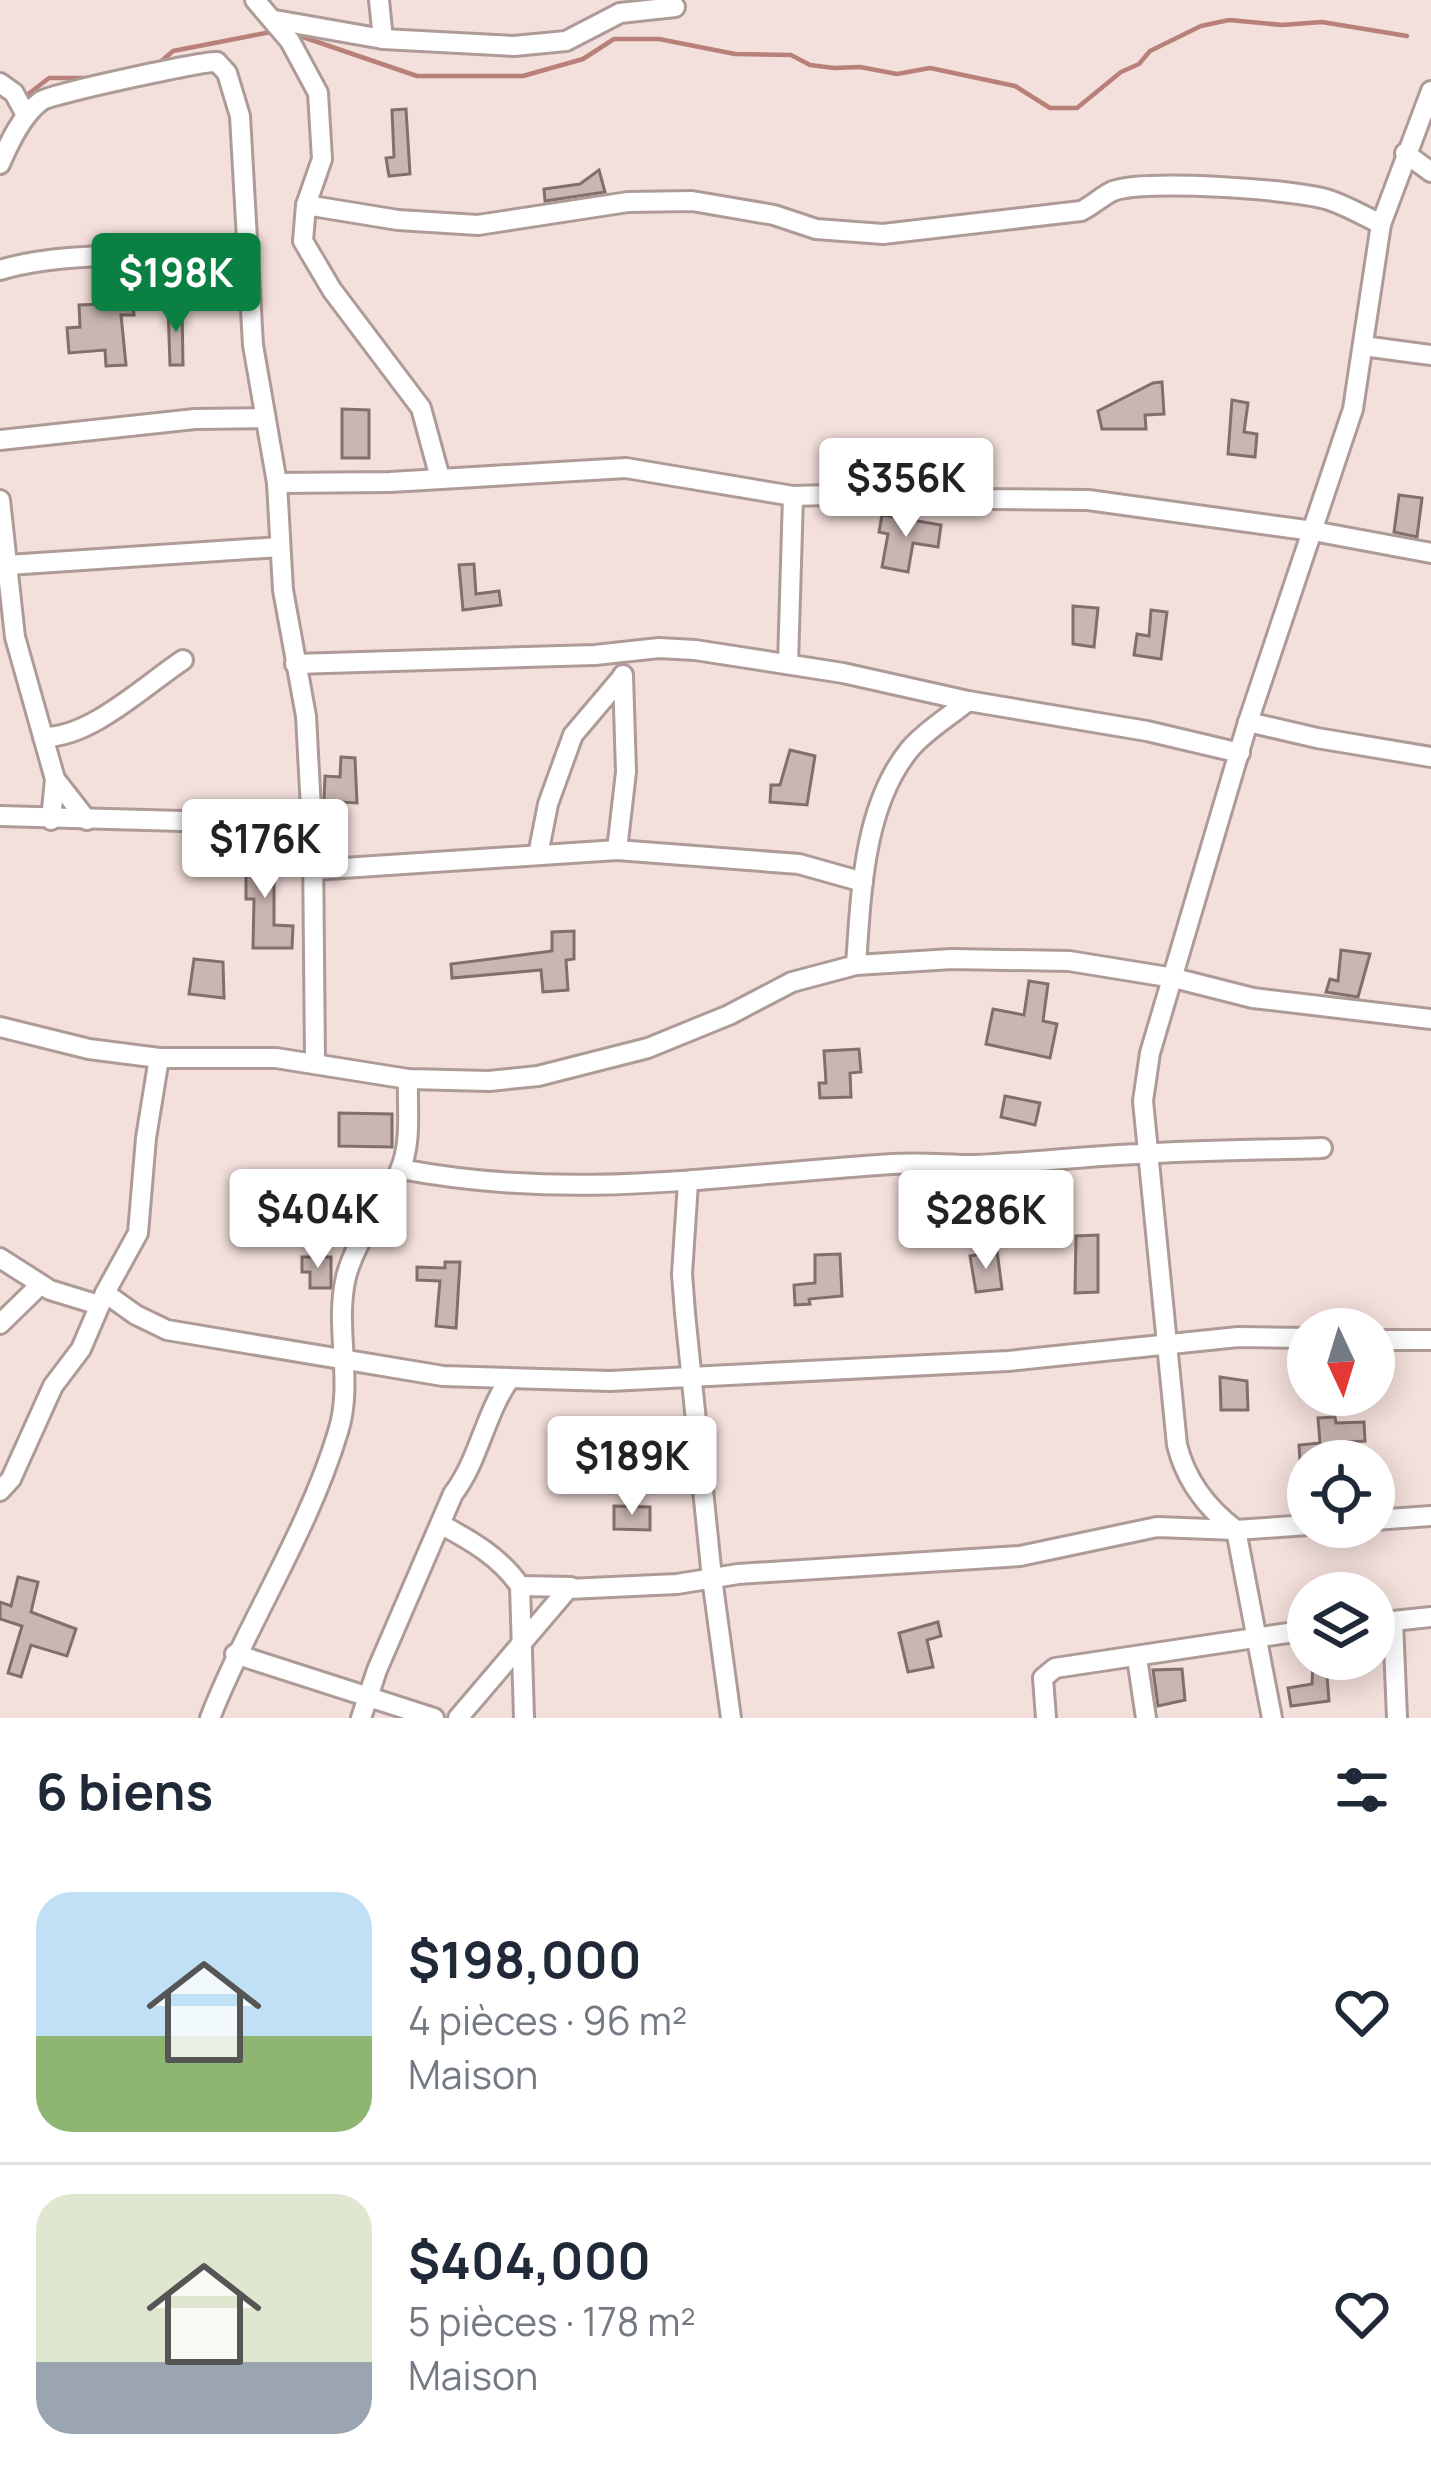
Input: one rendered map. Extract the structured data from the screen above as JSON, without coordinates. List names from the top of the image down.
{
  "north": "bottom",
  "page": {
    "price": [
      "$198K",
      "$356K",
      "$176K",
      "$404K",
      "$286K",
      "$189K"
    ],
    "heading": "6 biens",
    "list": [
      {
        "name": "$198,000",
        "note": "4 pièces · 96 m² · Maison"
      },
      {
        "name": "$404,000",
        "note": "5 pièces · 178 m² · Maison"
      }
    ]
  }
}
